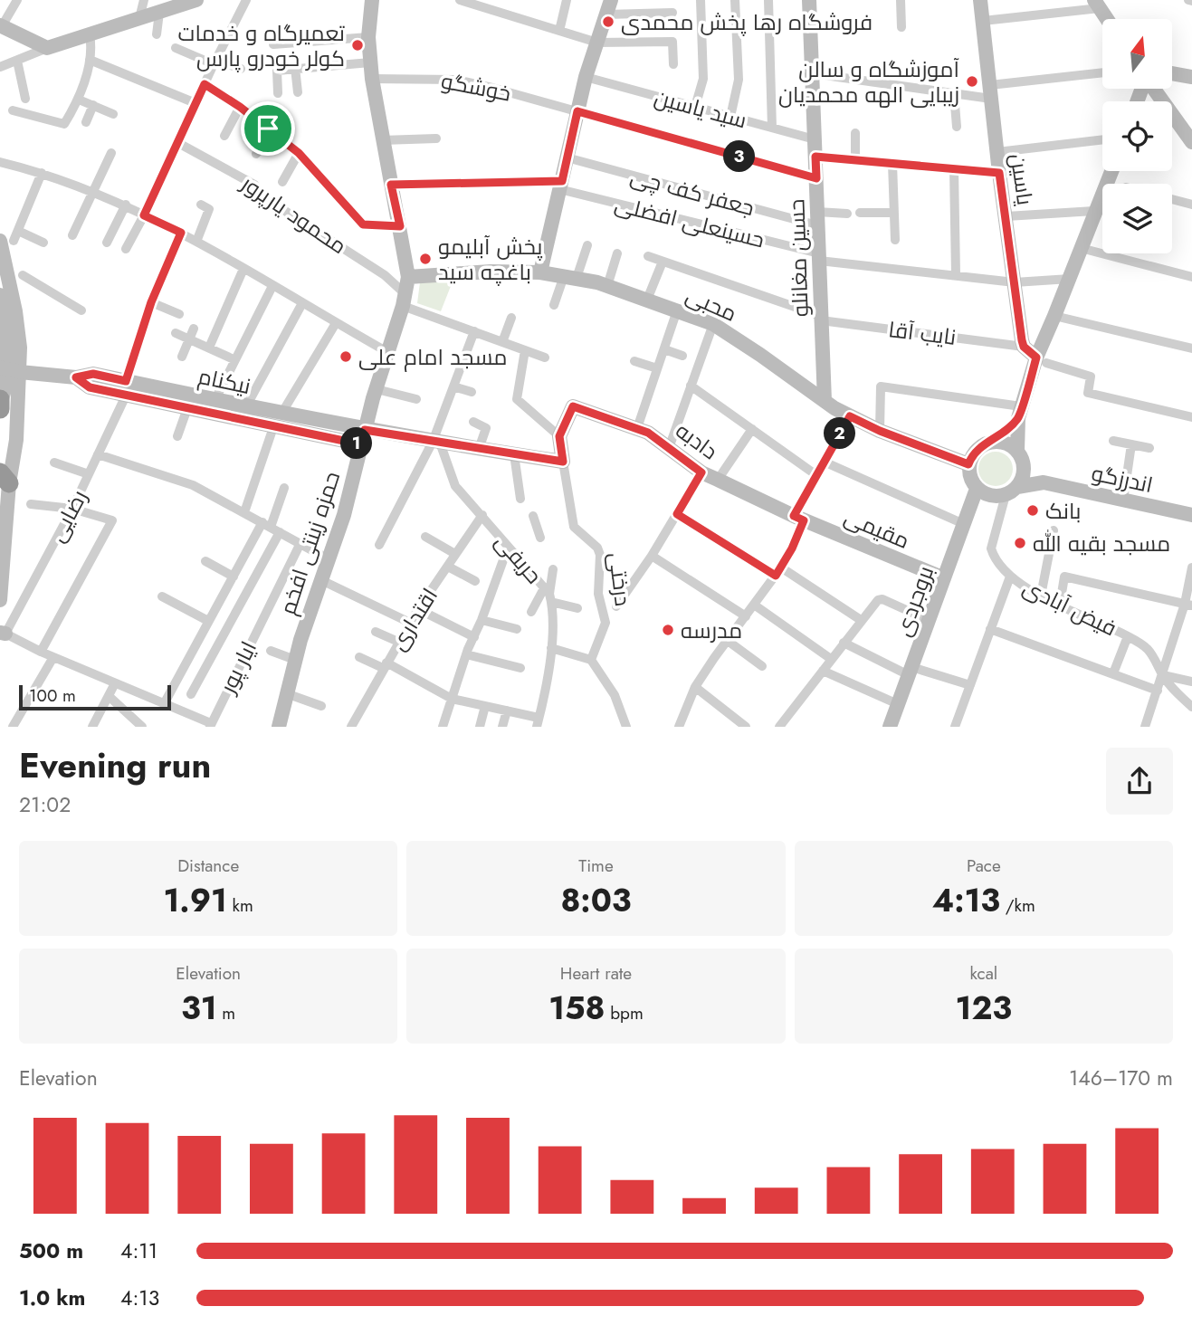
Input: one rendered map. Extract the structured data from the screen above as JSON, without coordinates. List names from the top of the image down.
{
  "streets": {
    "street": [
      "خوشگو",
      "سید یاسین",
      "یاسین",
      "جعفر کف چی",
      "محمود یارپرور",
      "حسینعلی افضلی",
      "حسین مغانلو",
      "محبی",
      "نایب آقا",
      "نیکنام",
      "دادبه",
      "اندرزگو",
      "رضایی",
      "مقیمی",
      "حمزه زینتی افخم",
      "حریفی",
      "درختی",
      "بروجردی",
      "فیض آبادی",
      "اقتداری",
      "ایار پور"
    ]
  },
  "crossings": [
    ["خوشگو", "حسین مغانلو"],
    ["خوشگو", "حمزه زینتی افخم"],
    ["سید یاسین", "حسین مغانلو"],
    ["یاسین", "حسینعلی افضلی"],
    ["یاسین", "نایب آقا"],
    ["جعفر کف چی", "حسین مغانلو"],
    ["محمود یارپرور", "حمزه زینتی افخم"],
    ["حسینعلی افضلی", "حسین مغانلو"],
    ["حسینعلی افضلی", "حمزه زینتی افخم"],
    ["حسین مغانلو", "محبی"],
    ["حسین مغانلو", "نایب آقا"],
    ["محبی", "حمزه زینتی افخم"],
    ["محبی", "بروجردی"],
    ["محبی", "فیض آبادی"],
    ["نیکنام", "رضایی"],
    ["نیکنام", "حمزه زینتی افخم"],
    ["دادبه", "مقیمی"],
    ["دادبه", "درختی"],
    ["مقیمی", "بروجردی"],
    ["حریفی", "اقتداری"],
    ["بروجردی", "فیض آبادی"]
  ],
  "places": [
    "فروشگاه رها پخش محمدی",
    "تعمیرگاه و خدمات کولر خودرو پارس",
    "آموزشگاه و سالن زیبایی الهه محمدیان",
    "پخش آبلیمو باغچه سید",
    "مسجد امام علی",
    "بانک",
    "مسجد بقیه الله",
    "مدرسه"
  ],
  "scale_bar": "100 m",
  "north": "top",
  "page": {
    "pins": ["3", "2", "1"],
    "scale": "100 m",
    "heading": ["Evening run", "21:02"],
    "stats": [
      ["Distance", "1.91 km"],
      ["Time", "8:03"],
      ["Pace", "4:13 /km"],
      ["Elevation", "31 m"],
      ["Heart rate", "158 bpm"],
      ["kcal", "123"]
    ],
    "chart": ["Elevation", "146–170 m"],
    "list": [
      {
        "name": "500 m",
        "note": "4:11"
      },
      {
        "name": "1.0 km",
        "note": "4:13"
      }
    ]
  }
}
